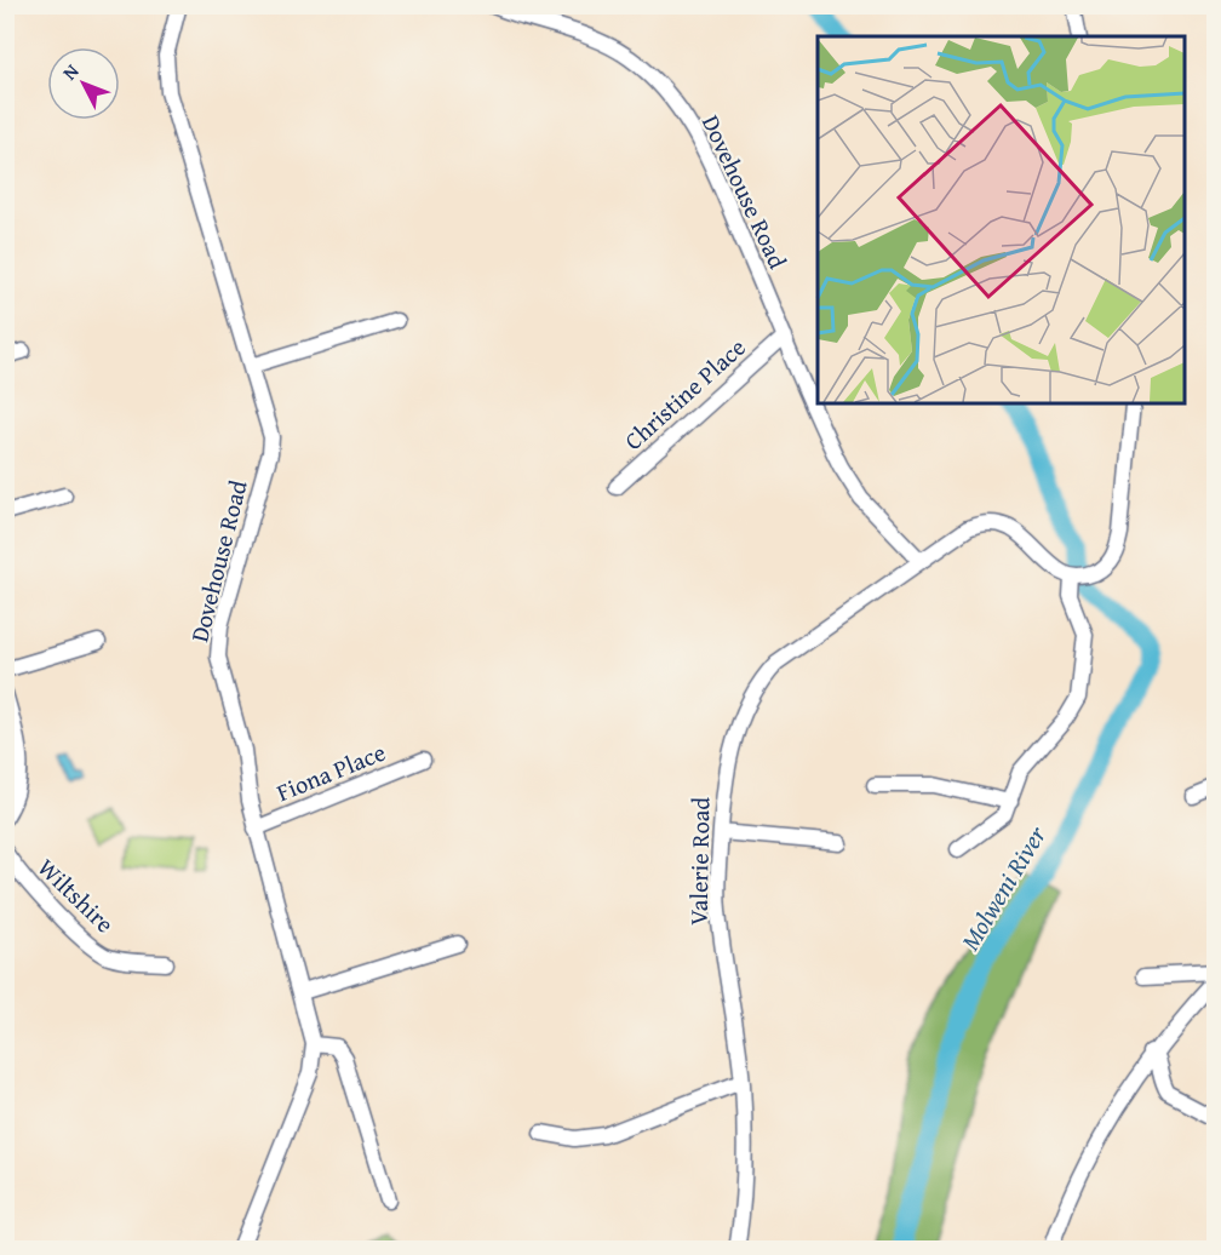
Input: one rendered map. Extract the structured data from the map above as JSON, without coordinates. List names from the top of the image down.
{
  "streets": {
    "street": [
      "Dovehouse Road",
      "Christine Place",
      "Fiona Place",
      "Valerie Road",
      "Wiltshire"
    ]
  },
  "crossings": [
    ["Dovehouse Road", "Christine Place"],
    ["Dovehouse Road", "Fiona Place"],
    ["Dovehouse Road", "Valerie Road"]
  ],
  "water": ["Molweni River"],
  "north": "top left"
}
